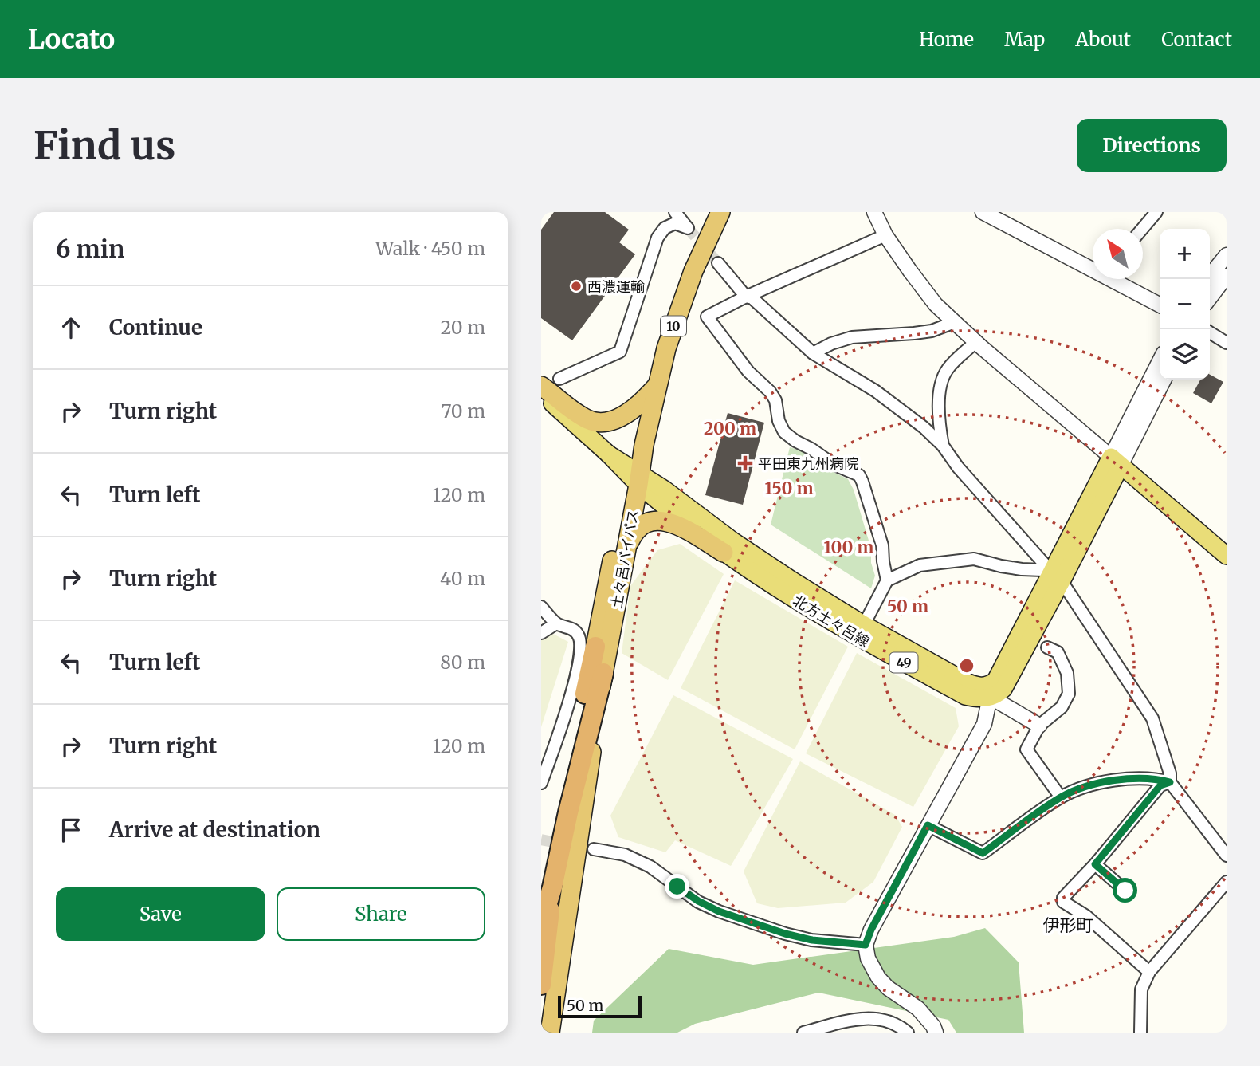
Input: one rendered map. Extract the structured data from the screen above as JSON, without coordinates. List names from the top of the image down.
{
  "streets": {
    "highway": ["10", "土々呂バイパス"],
    "main road": ["北方土々呂線", "49"]
  },
  "crossings": [
    ["土々呂バイパス", "北方土々呂線"]
  ],
  "districts": ["伊形町"],
  "places": {
    "other": ["西濃運輸"],
    "health": ["平田東九州病院"]
  },
  "scale_bar": "50 m",
  "north": "top left",
  "page": {
    "header": "Locato",
    "nav": [
      "Home",
      "Map",
      "About",
      "Contact"
    ],
    "buttons": [
      "Directions",
      ["Save", "Share"]
    ],
    "title": "Find us",
    "heading": ["6 min", "Walk · 450 m"],
    "map_buttons": ["+", "−"],
    "list": [
      ["Continue", "20 m"],
      ["Turn right", "70 m"],
      ["Turn left", "120 m"],
      ["Turn right", "40 m"],
      ["Turn left", "80 m"],
      ["Turn right", "120 m"],
      "Arrive at destination"
    ],
    "scale": "50 m"
  },
  "rings": [
    "200 m",
    "150 m",
    "100 m",
    "50 m"
  ]
}
